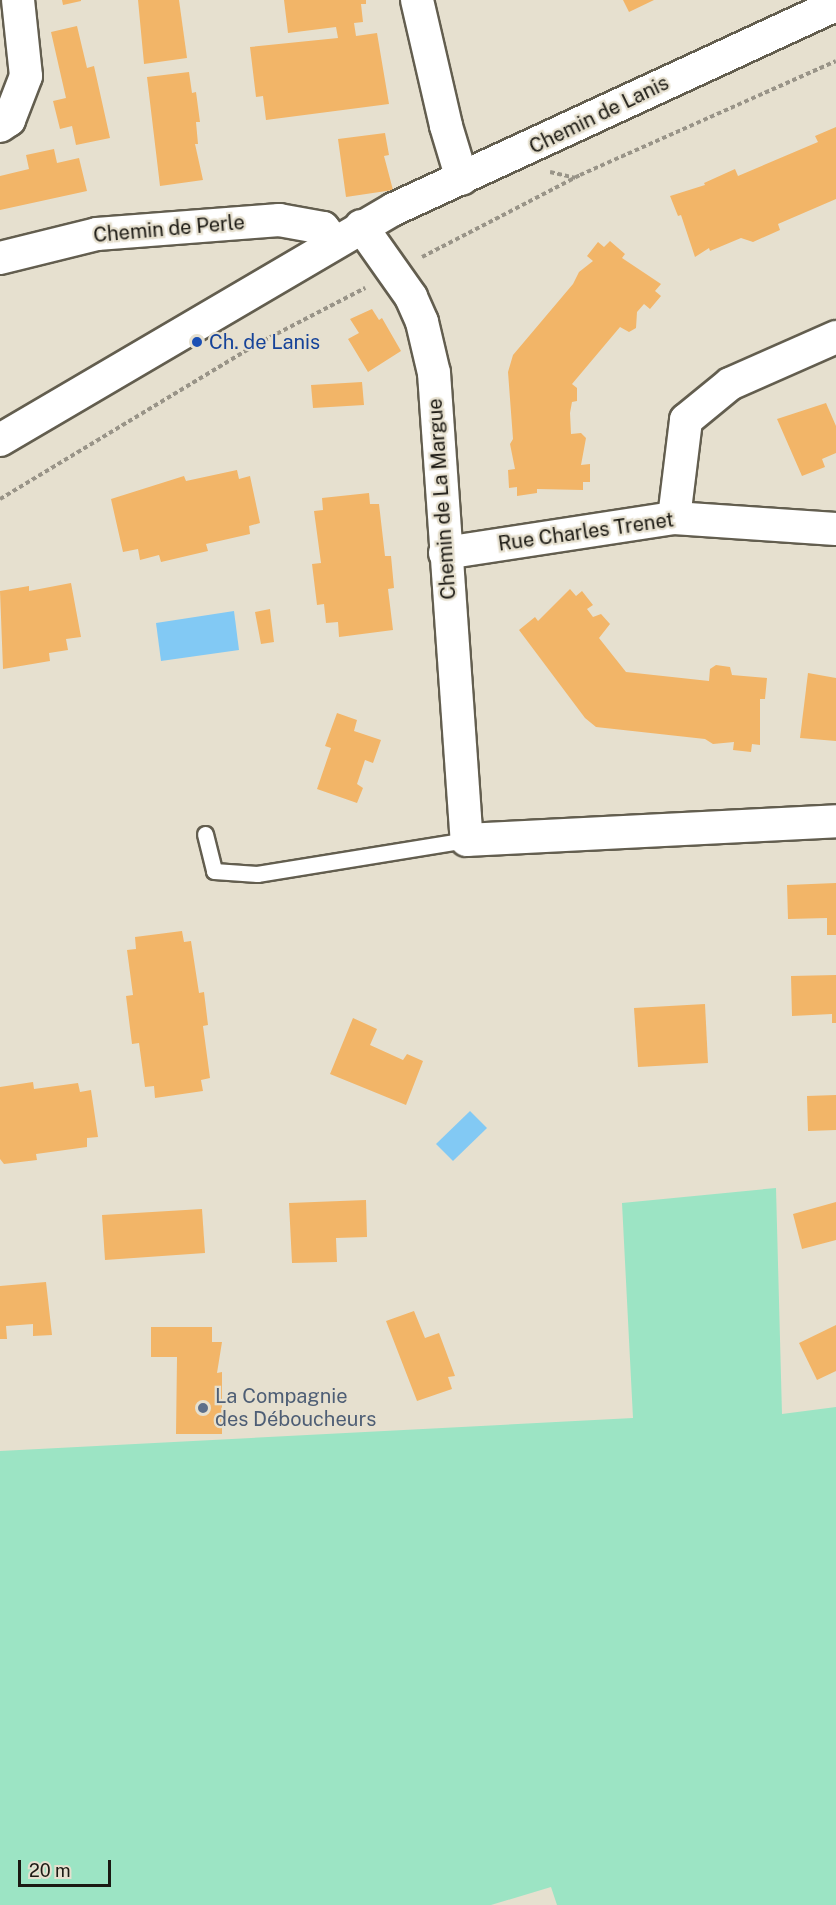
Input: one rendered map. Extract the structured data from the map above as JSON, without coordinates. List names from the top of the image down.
{
  "streets": {
    "street": [
      "Chemin de Lanis",
      "Chemin de Perle",
      "Chemin de La Margue",
      "Rue Charles Trenet"
    ]
  },
  "crossings": [
    ["Chemin de Lanis", "Chemin de La Margue"],
    ["Chemin de La Margue", "Rue Charles Trenet"]
  ],
  "places": ["Ch. de Lanis", "La Compagnie des Déboucheurs"],
  "scale_bar": "20 m"
}
